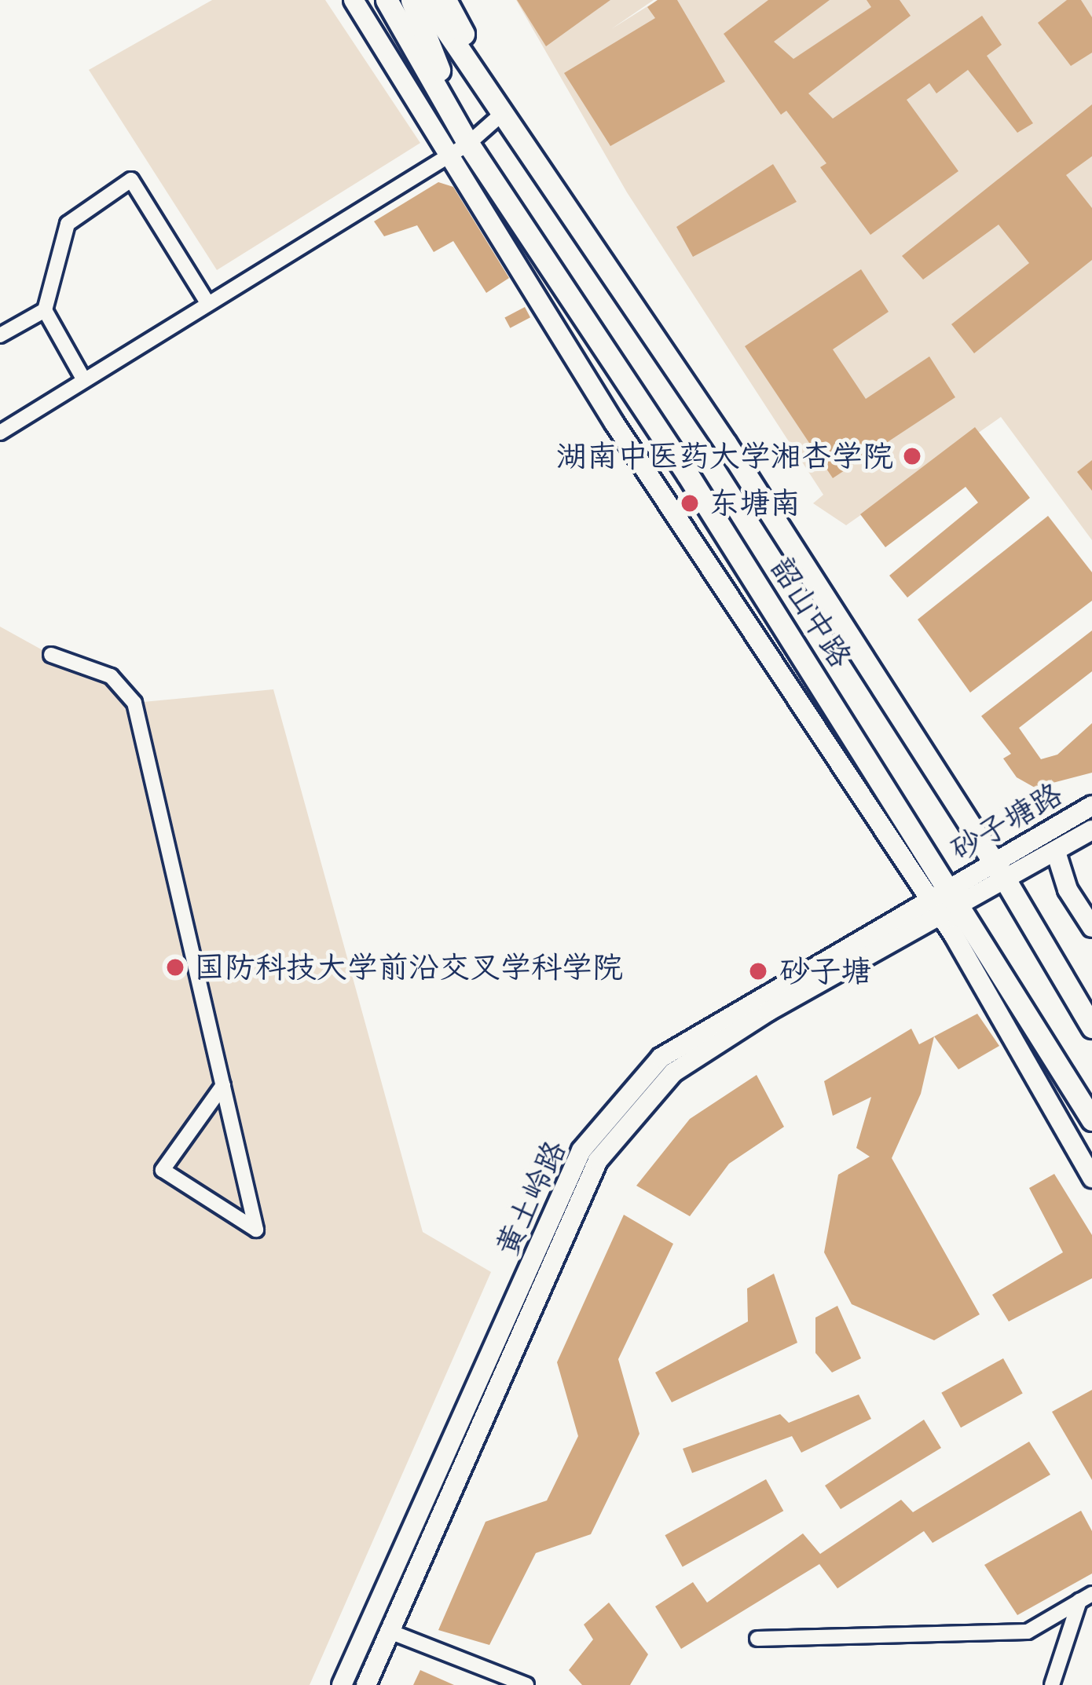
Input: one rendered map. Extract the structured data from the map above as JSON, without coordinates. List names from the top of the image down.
{
  "streets": {
    "main road": ["韶山中路"],
    "street": ["砂子塘路", "黄土岭路"]
  },
  "crossings": [
    ["韶山中路", "砂子塘路"],
    ["韶山中路", "黄土岭路"],
    ["砂子塘路", "黄土岭路"]
  ],
  "places": [
    "湖南中医药大学湘杏学院",
    "东塘南",
    "国防科技大学前沿交叉学科学院",
    "砂子塘"
  ]
}
